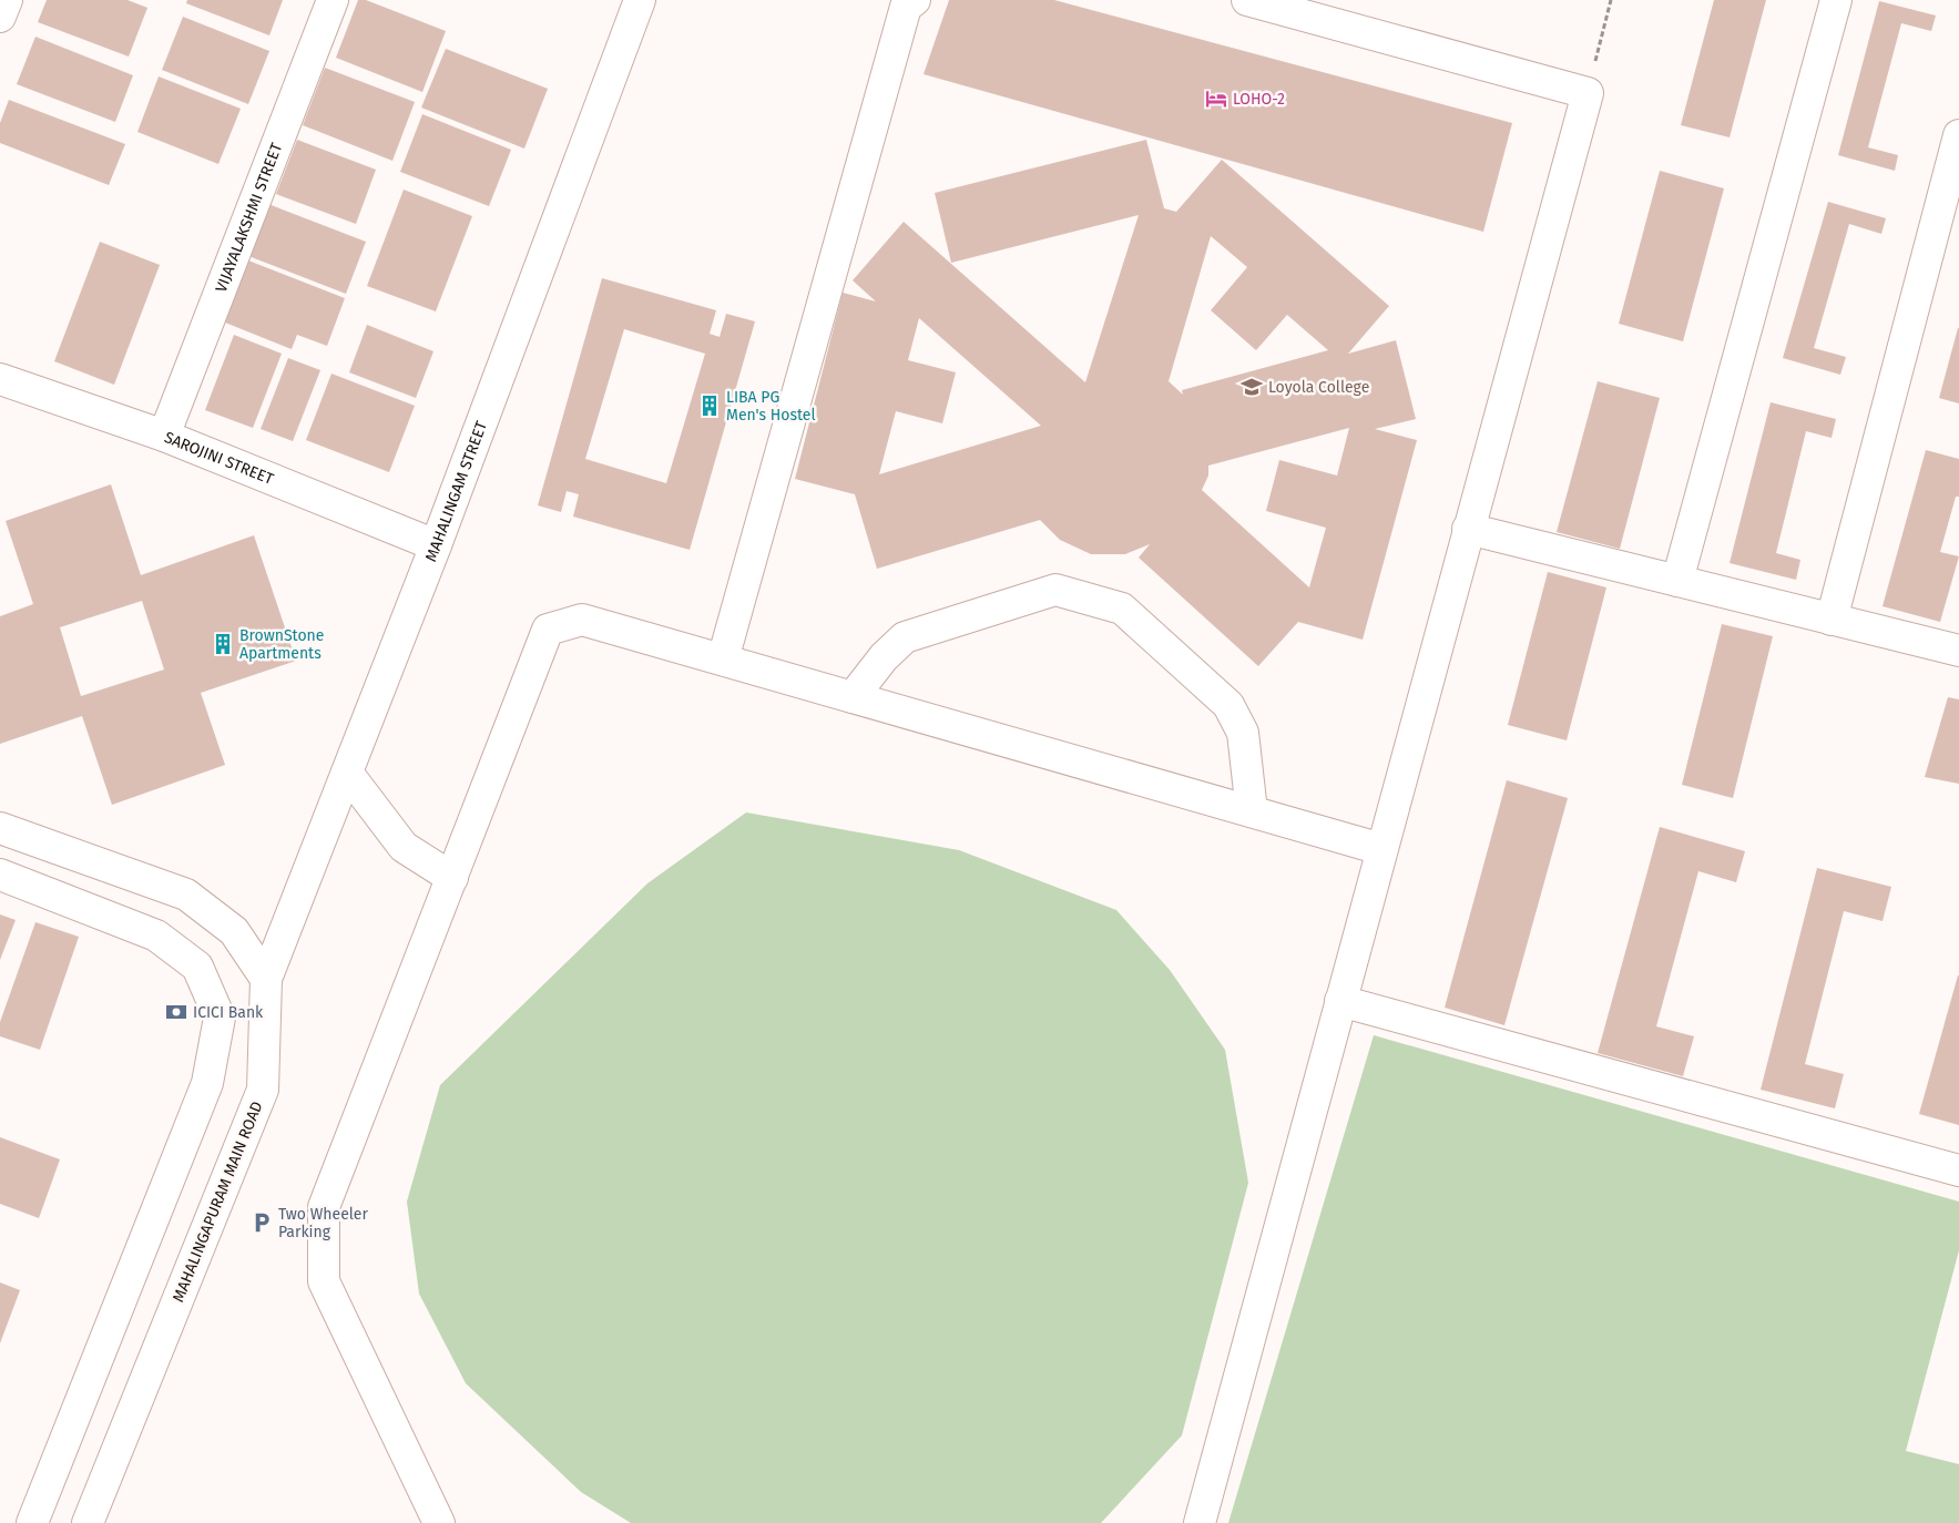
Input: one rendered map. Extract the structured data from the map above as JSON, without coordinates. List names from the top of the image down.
{
  "streets": {
    "street": [
      "VIJAYALAKSHMI STREET",
      "SAROJINI STREET",
      "MAHALINGAM STREET",
      "MAHALINGAPURAM MAIN ROAD"
    ]
  },
  "crossings": [
    ["VIJAYALAKSHMI STREET", "SAROJINI STREET"],
    ["SAROJINI STREET", "MAHALINGAM STREET"],
    ["MAHALINGAM STREET", "MAHALINGAPURAM MAIN ROAD"]
  ],
  "places": {
    "hotel": ["LOHO-2"],
    "school or university": ["Loyola College"],
    "building": ["LIBA PG Men's Hostel", "BrownStone Apartments"],
    "bank": ["ICICI Bank"],
    "parking": ["Two Wheeler Parking"]
  }
}
